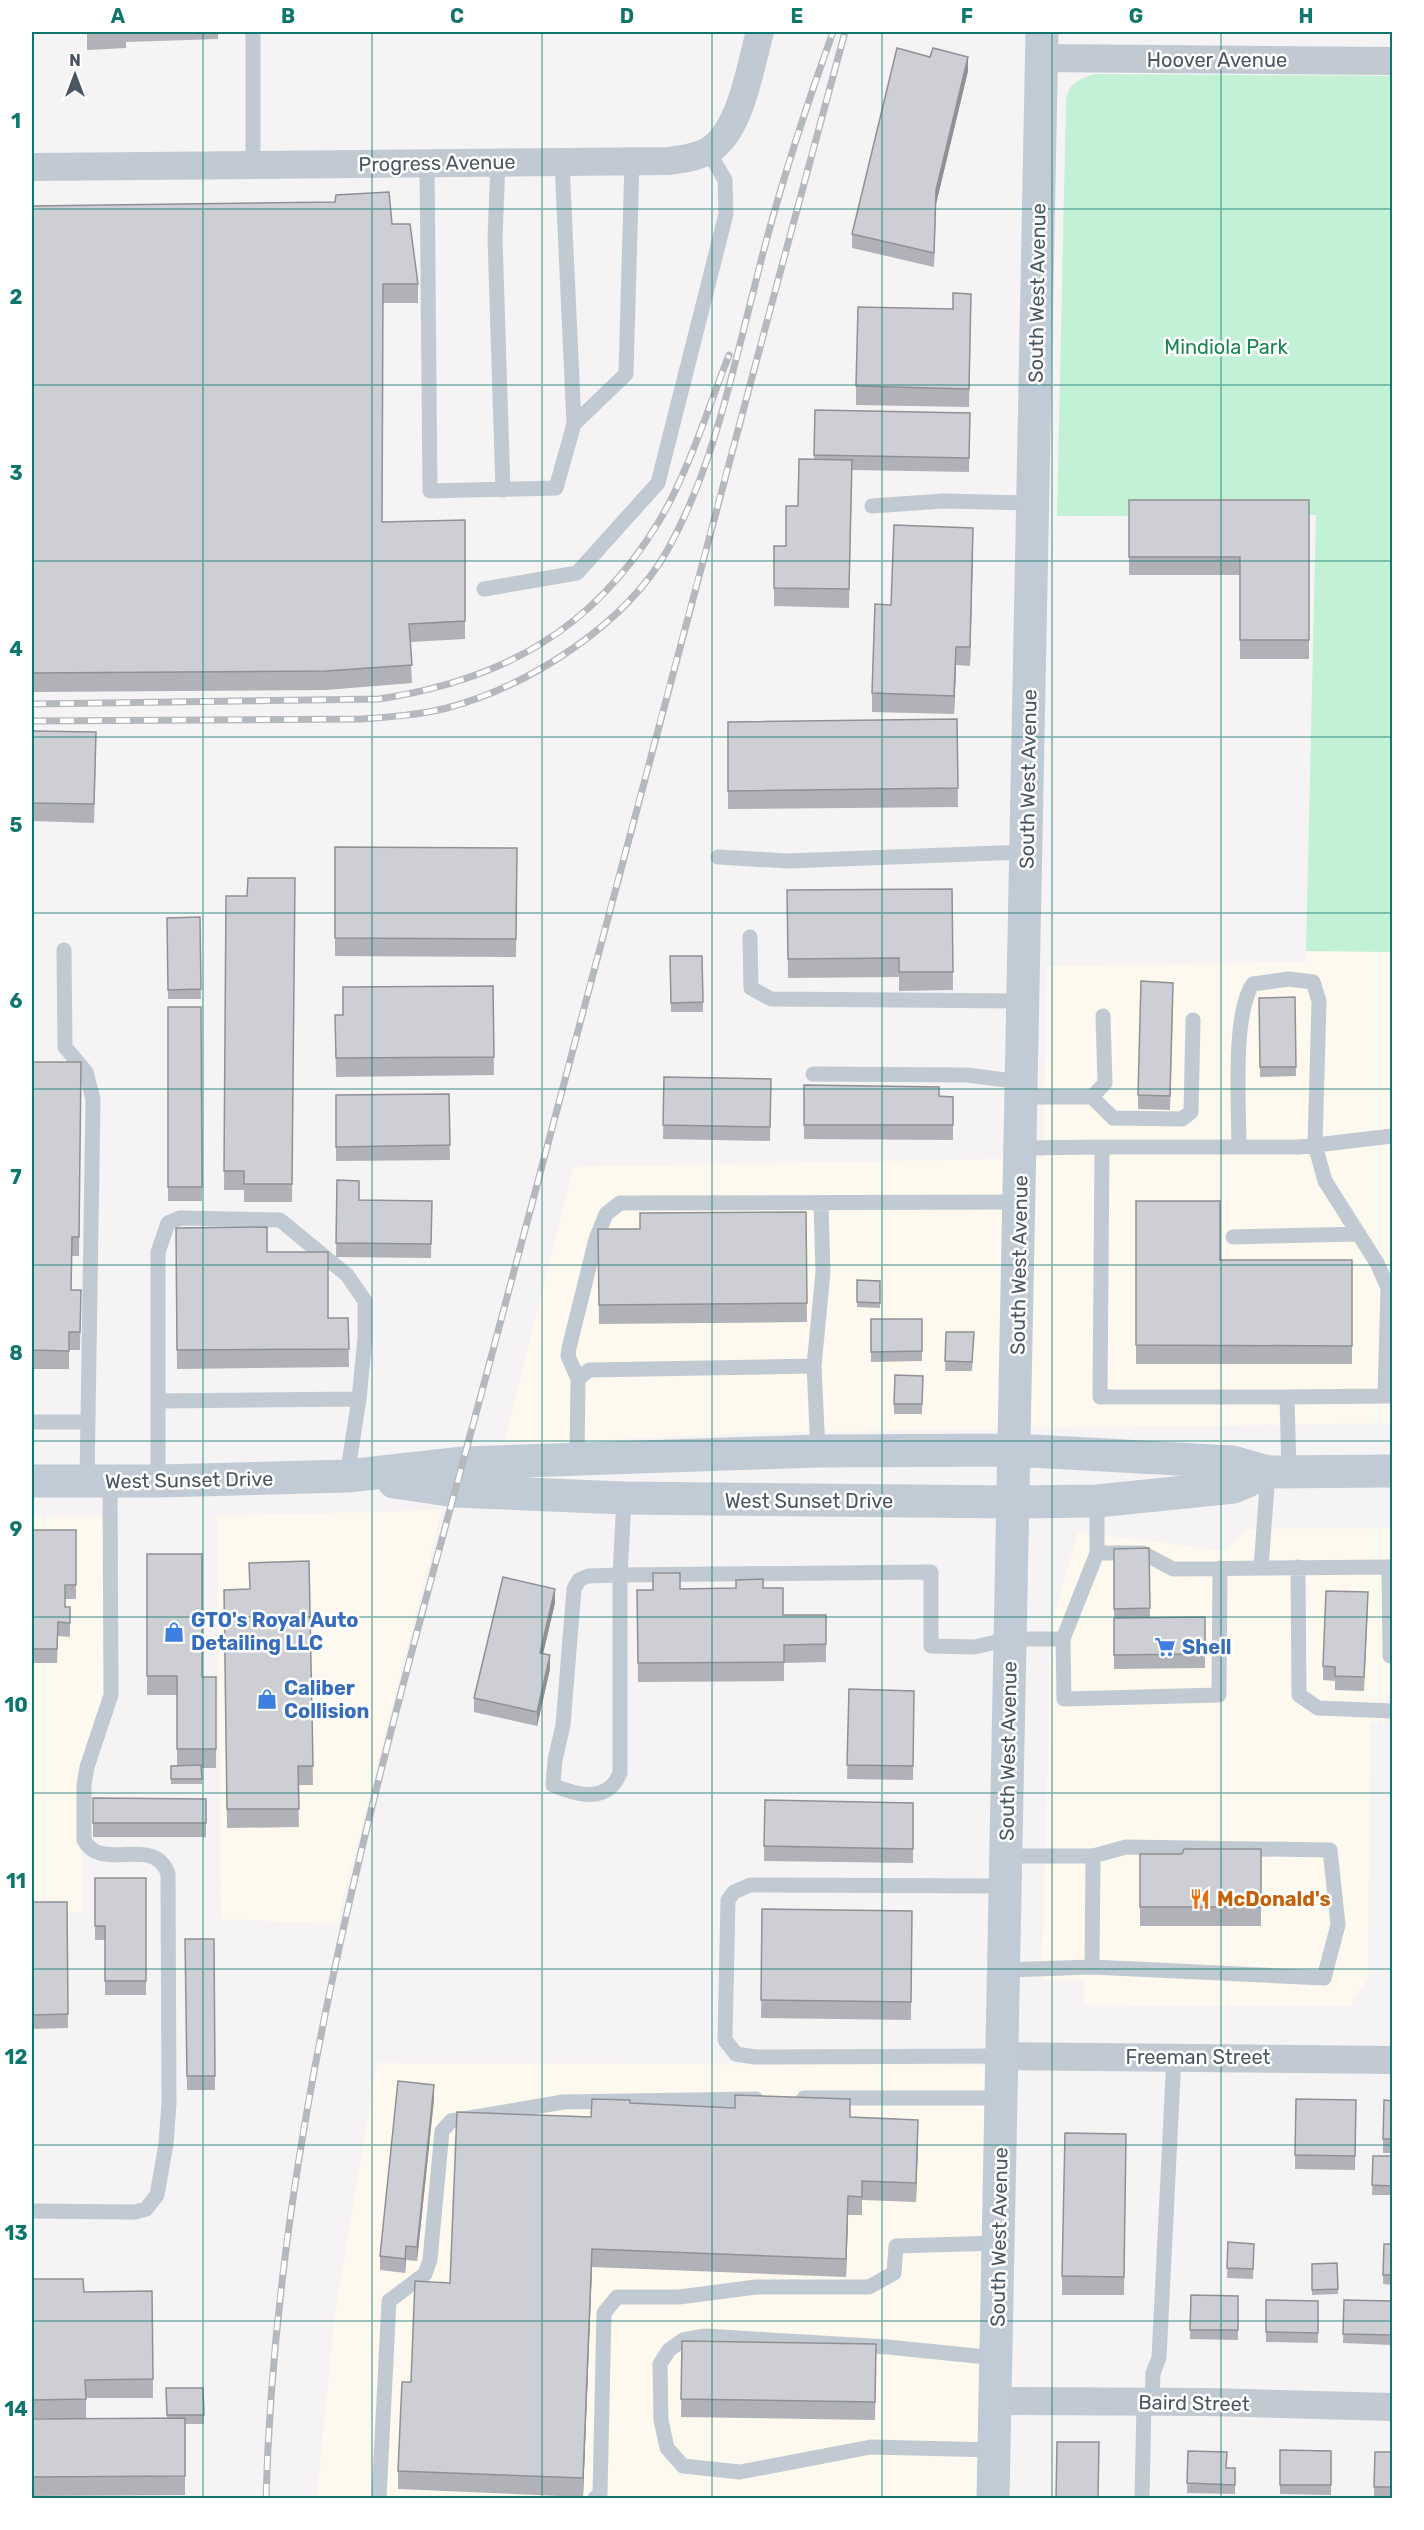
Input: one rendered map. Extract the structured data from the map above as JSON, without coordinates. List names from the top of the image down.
{
  "streets": {
    "street": [
      "Hoover Avenue",
      "Progress Avenue",
      "South West Avenue",
      "West Sunset Drive",
      "Freeman Street",
      "Baird Street"
    ]
  },
  "crossings": [
    ["Hoover Avenue", "South West Avenue"],
    ["South West Avenue", "West Sunset Drive"],
    ["South West Avenue", "Freeman Street"],
    ["South West Avenue", "Baird Street"]
  ],
  "parks": ["Mindiola Park"],
  "places": {
    "shop": ["GTO's Royal Auto Detailing LLC", "Caliber Collision"],
    "supermarket": ["Shell"],
    "restaurant": ["McDonald's"]
  },
  "north": "top",
  "grid": {
    "columns": [
      "A",
      "B",
      "C",
      "D",
      "E",
      "F",
      "G",
      "H"
    ],
    "rows": [
      "1",
      "2",
      "3",
      "4",
      "5",
      "6",
      "7",
      "8",
      "9",
      "10",
      "11",
      "12",
      "13",
      "14"
    ]
  }
}
